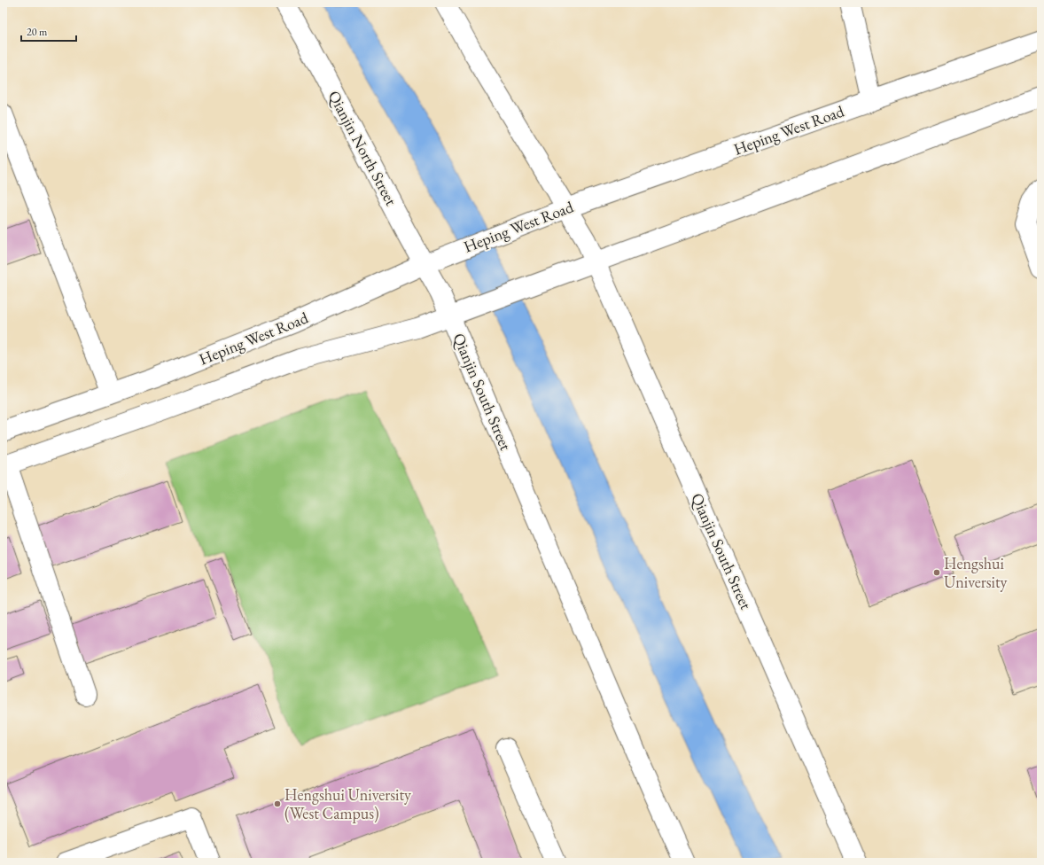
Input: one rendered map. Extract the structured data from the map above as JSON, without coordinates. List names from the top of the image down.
{
  "streets": {
    "main road": ["Heping West Road", "Qianjin North Street", "Qianjin South Street"]
  },
  "crossings": [
    ["Heping West Road", "Qianjin North Street"],
    ["Heping West Road", "Qianjin South Street"],
    ["Qianjin North Street", "Qianjin South Street"]
  ],
  "places": ["Hengshui University", "Hengshui University (West Campus)"],
  "scale_bar": "20 m"
}
